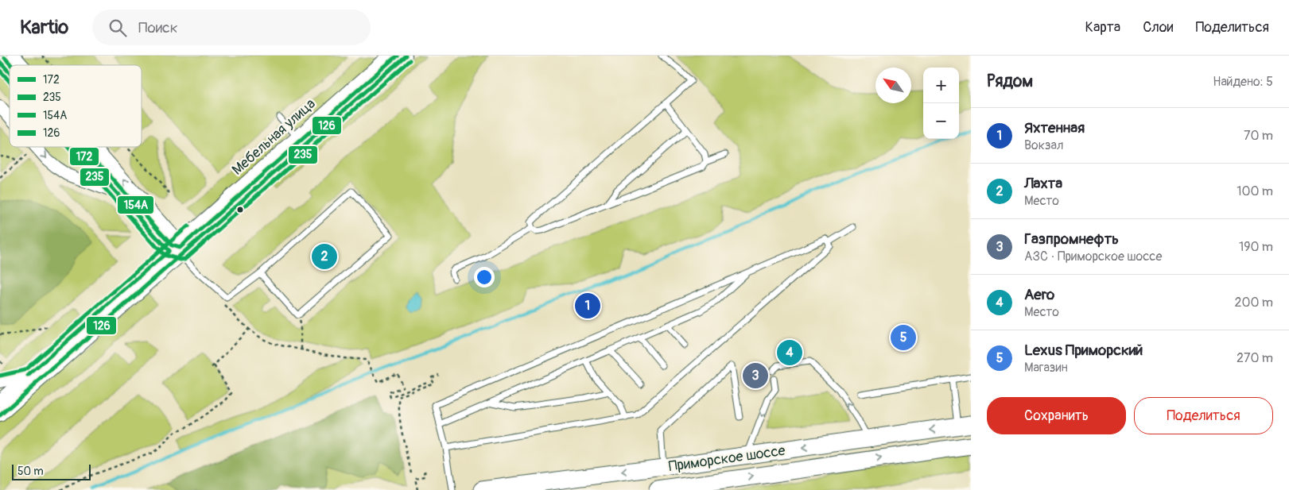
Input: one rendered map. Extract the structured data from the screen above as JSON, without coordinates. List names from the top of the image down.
{
  "streets": {
    "main road": ["Приморское шоссе"],
    "street": ["Мебельная улица"]
  },
  "lines": [
    "transit line 154А",
    "transit line 126",
    "transit line 235",
    "transit line 172"
  ],
  "legend": [
    "172",
    "235",
    "154А",
    "126"
  ],
  "scale_bar": "50 m",
  "north": "top left",
  "page": {
    "header": "Kartio",
    "search": "Поиск",
    "nav": ["Карта", "Слои", "Поделиться"],
    "heading": ["Рядом", "Найдено: 5"],
    "map_buttons": ["+", "−"],
    "list": [
      {
        "mark": "1",
        "name": "Яхтенная",
        "note": "Вокзал",
        "value": "70 m"
      },
      {
        "mark": "2",
        "name": "Лахта",
        "note": "Место",
        "value": "100 m"
      },
      {
        "mark": "3",
        "name": "Газпромнефть",
        "note": "АЗС · Приморское шоссе",
        "value": "190 m"
      },
      {
        "mark": "4",
        "name": "Aero",
        "note": "Место",
        "value": "200 m"
      },
      {
        "mark": "5",
        "name": "Lexus Приморский",
        "note": "Магазин",
        "value": "270 m"
      }
    ],
    "pins": [
      "2",
      "1",
      "5",
      "4",
      "3"
    ],
    "buttons": ["Сохранить", "Поделиться"],
    "scale": "50 m"
  }
}
